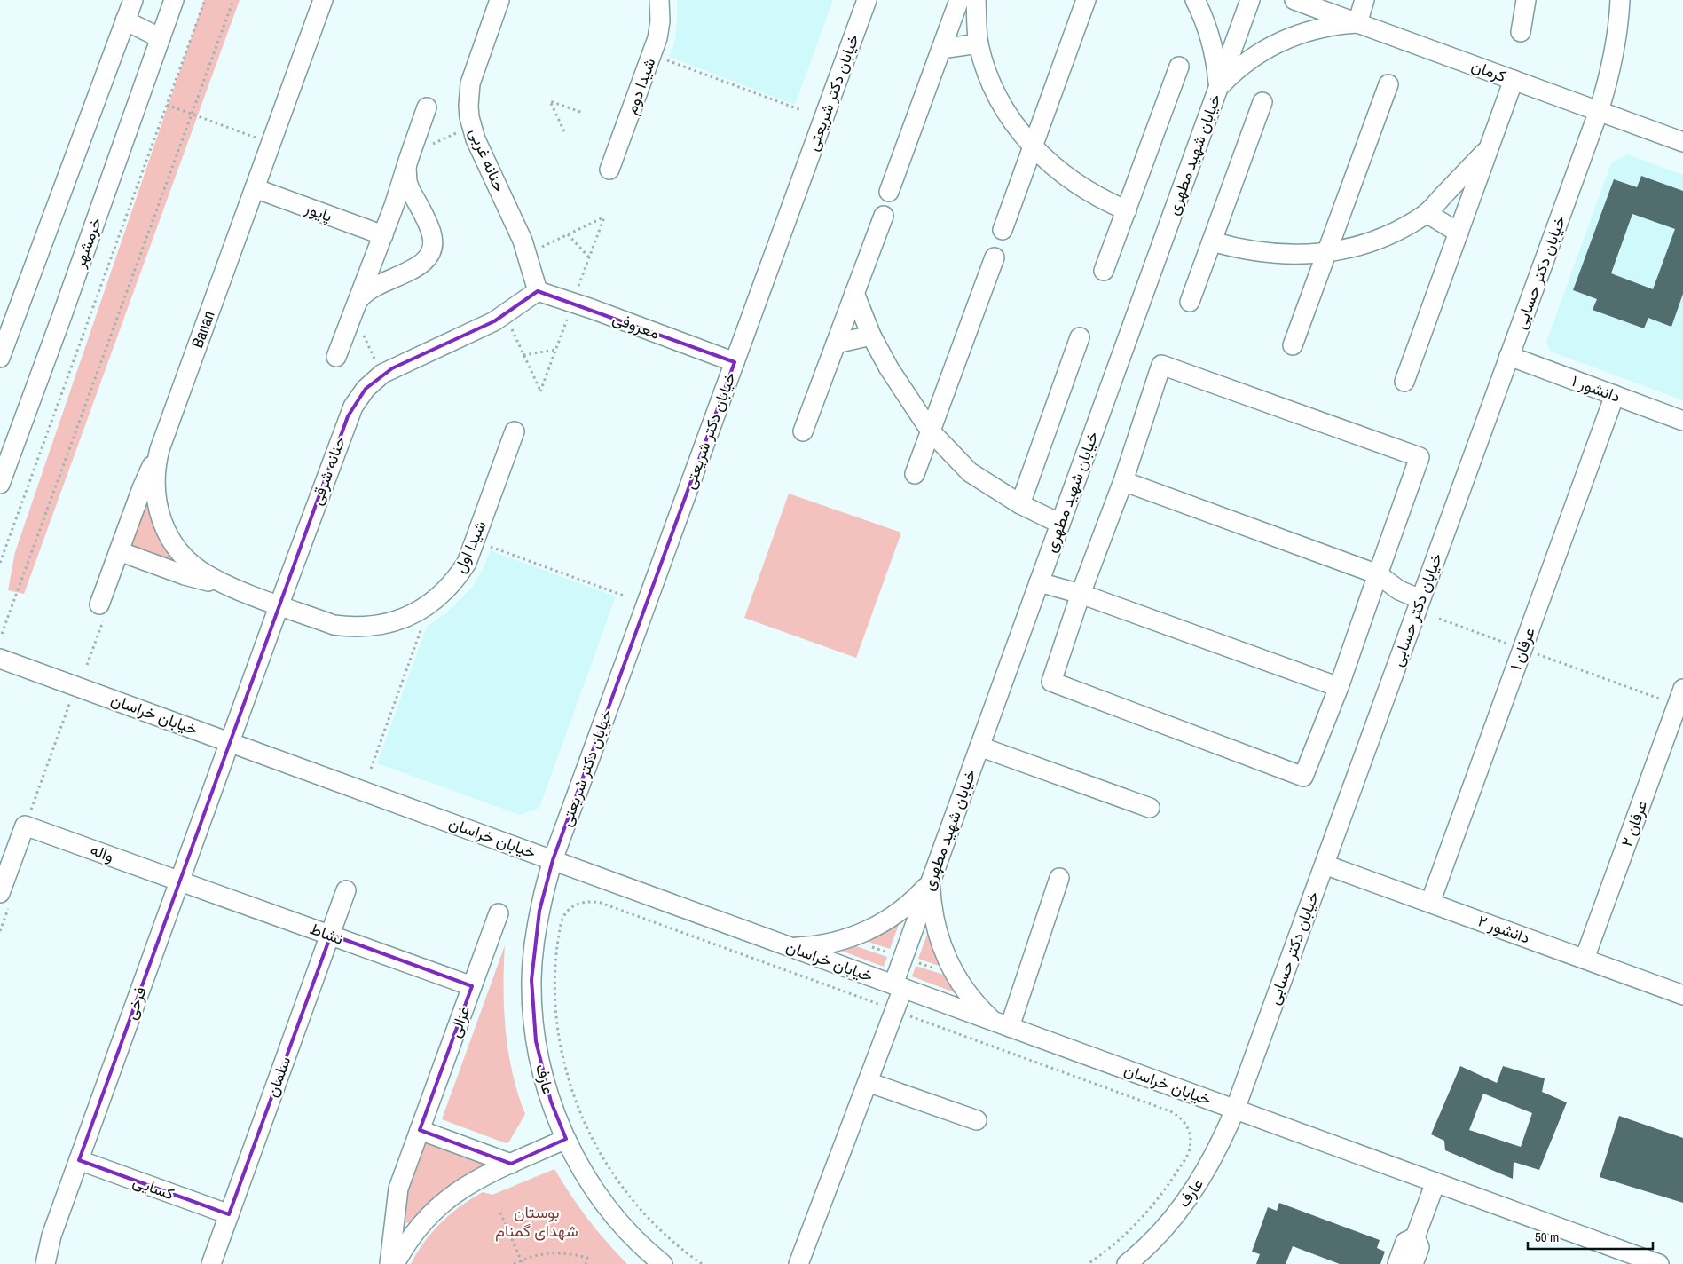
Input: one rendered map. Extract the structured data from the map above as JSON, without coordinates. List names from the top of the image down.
{
  "streets": {
    "street": [
      "کرمان",
      "شیدا دوم",
      "خیابان دکتر شریعتی",
      "خیابان شهید مطهری",
      "حنانه غربی",
      "پایور",
      "خرمشهر",
      "خیابان دکتر حسابی",
      "معروفی",
      "Banan",
      "دانشور ۱",
      "حنانه شرقی",
      "شیدا اول",
      "عرفان ۱",
      "خیابان خراسان",
      "عرفان ۲",
      "واله",
      "دانشور ۲",
      "نشاط",
      "فرخی",
      "غزالی",
      "سلمان",
      "عارف",
      "کسایی"
    ]
  },
  "crossings": [
    ["کرمان", "خیابان دکتر حسابی"],
    ["خیابان دکتر شریعتی", "معروفی"],
    ["خیابان دکتر شریعتی", "خیابان خراسان"],
    ["خیابان دکتر شریعتی", "عارف"],
    ["خیابان شهید مطهری", "خیابان خراسان"],
    ["حنانه غربی", "معروفی"],
    ["حنانه غربی", "حنانه شرقی"],
    ["پایور", "Banan"],
    ["خیابان دکتر حسابی", "دانشور ۱"],
    ["خیابان دکتر حسابی", "خیابان خراسان"],
    ["خیابان دکتر حسابی", "دانشور ۲"],
    ["خیابان دکتر حسابی", "عارف"],
    ["معروفی", "حنانه شرقی"],
    ["Banan", "حنانه شرقی"],
    ["Banan", "شیدا اول"],
    ["دانشور ۱", "عرفان ۱"],
    ["حنانه شرقی", "شیدا اول"],
    ["حنانه شرقی", "خیابان خراسان"],
    ["حنانه شرقی", "فرخی"],
    ["عرفان ۱", "دانشور ۲"],
    ["خیابان خراسان", "فرخی"],
    ["خیابان خراسان", "عارف"],
    ["عرفان ۲", "دانشور ۲"],
    ["واله", "نشاط"],
    ["واله", "فرخی"],
    ["نشاط", "فرخی"],
    ["نشاط", "غزالی"],
    ["نشاط", "سلمان"],
    ["فرخی", "کسایی"],
    ["سلمان", "کسایی"]
  ],
  "parks": ["بوستان شهدای گمنام"],
  "scale_bar": "50 m"
}
